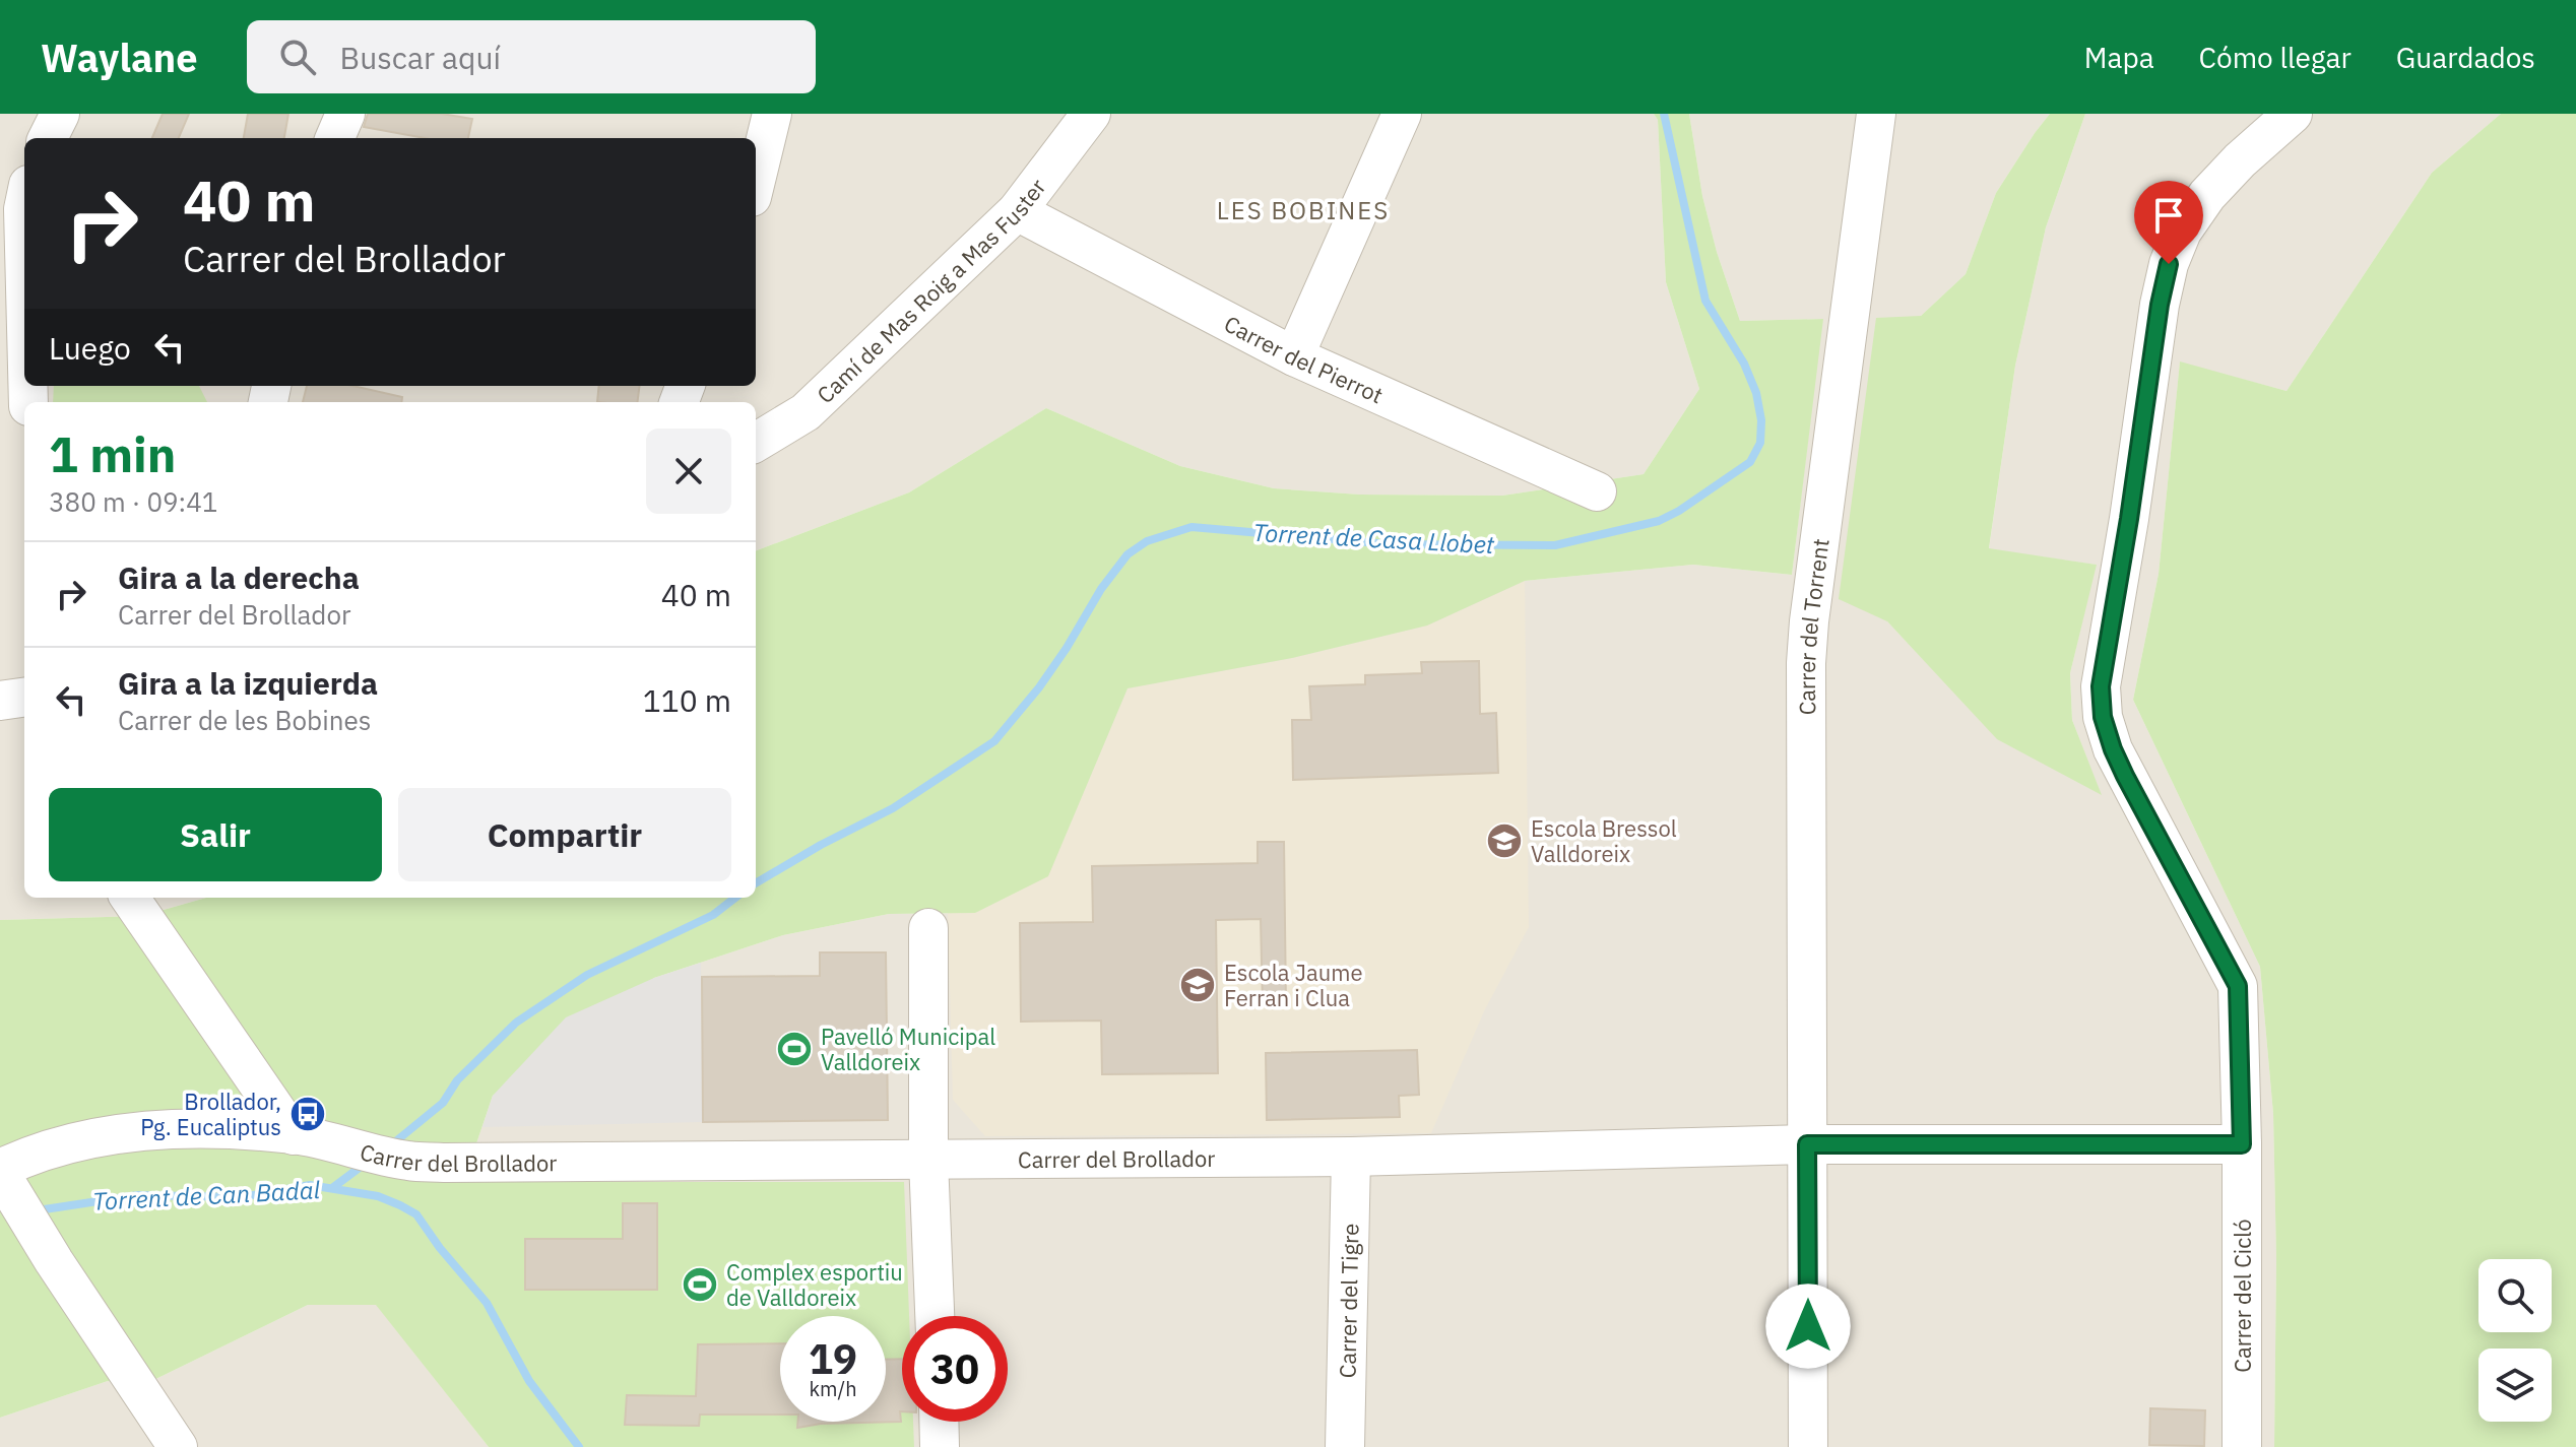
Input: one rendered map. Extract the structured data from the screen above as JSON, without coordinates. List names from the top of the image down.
{
  "streets": {
    "street": [
      "Camí de Mas Roig a Mas Fuster",
      "Carrer del Pierrot",
      "Carrer del Torrent",
      "Carrer del Brollador",
      "Carrer del Cicló",
      "Carrer del Tigre"
    ]
  },
  "crossings": [
    ["Camí de Mas Roig a Mas Fuster", "Carrer del Pierrot"],
    ["Carrer del Torrent", "Carrer del Brollador"],
    ["Carrer del Brollador", "Carrer del Cicló"],
    ["Carrer del Brollador", "Carrer del Tigre"]
  ],
  "districts": ["LES BOBINES"],
  "water": ["Torrent de Casa Llobet", "Torrent de Can Badal"],
  "places": {
    "school or university": ["Escola Bressol Valldoreix", "Escola Jaume Ferran i Clua"],
    "sports": ["Pavelló Municipal Valldoreix", "Complex esportiu de Valldoreix"],
    "bus stop": ["Brollador, Pg. Eucaliptus"]
  },
  "page": {
    "header": "Waylane",
    "search": "Buscar aquí",
    "nav": ["Mapa", "Cómo llegar", "Guardados"],
    "turn": ["40 m", "Carrer del Brollador"],
    "then": "Luego",
    "heading": ["1 min", "380 m · 09:41"],
    "list": [
      {
        "name": "Gira a la derecha",
        "note": "Carrer del Brollador",
        "value": "40 m"
      },
      {
        "name": "Gira a la izquierda",
        "note": "Carrer de les Bobines",
        "value": "110 m"
      }
    ],
    "buttons": ["Salir", "Compartir"],
    "speed": "19 km/h",
    "limit": "30"
  }
}
